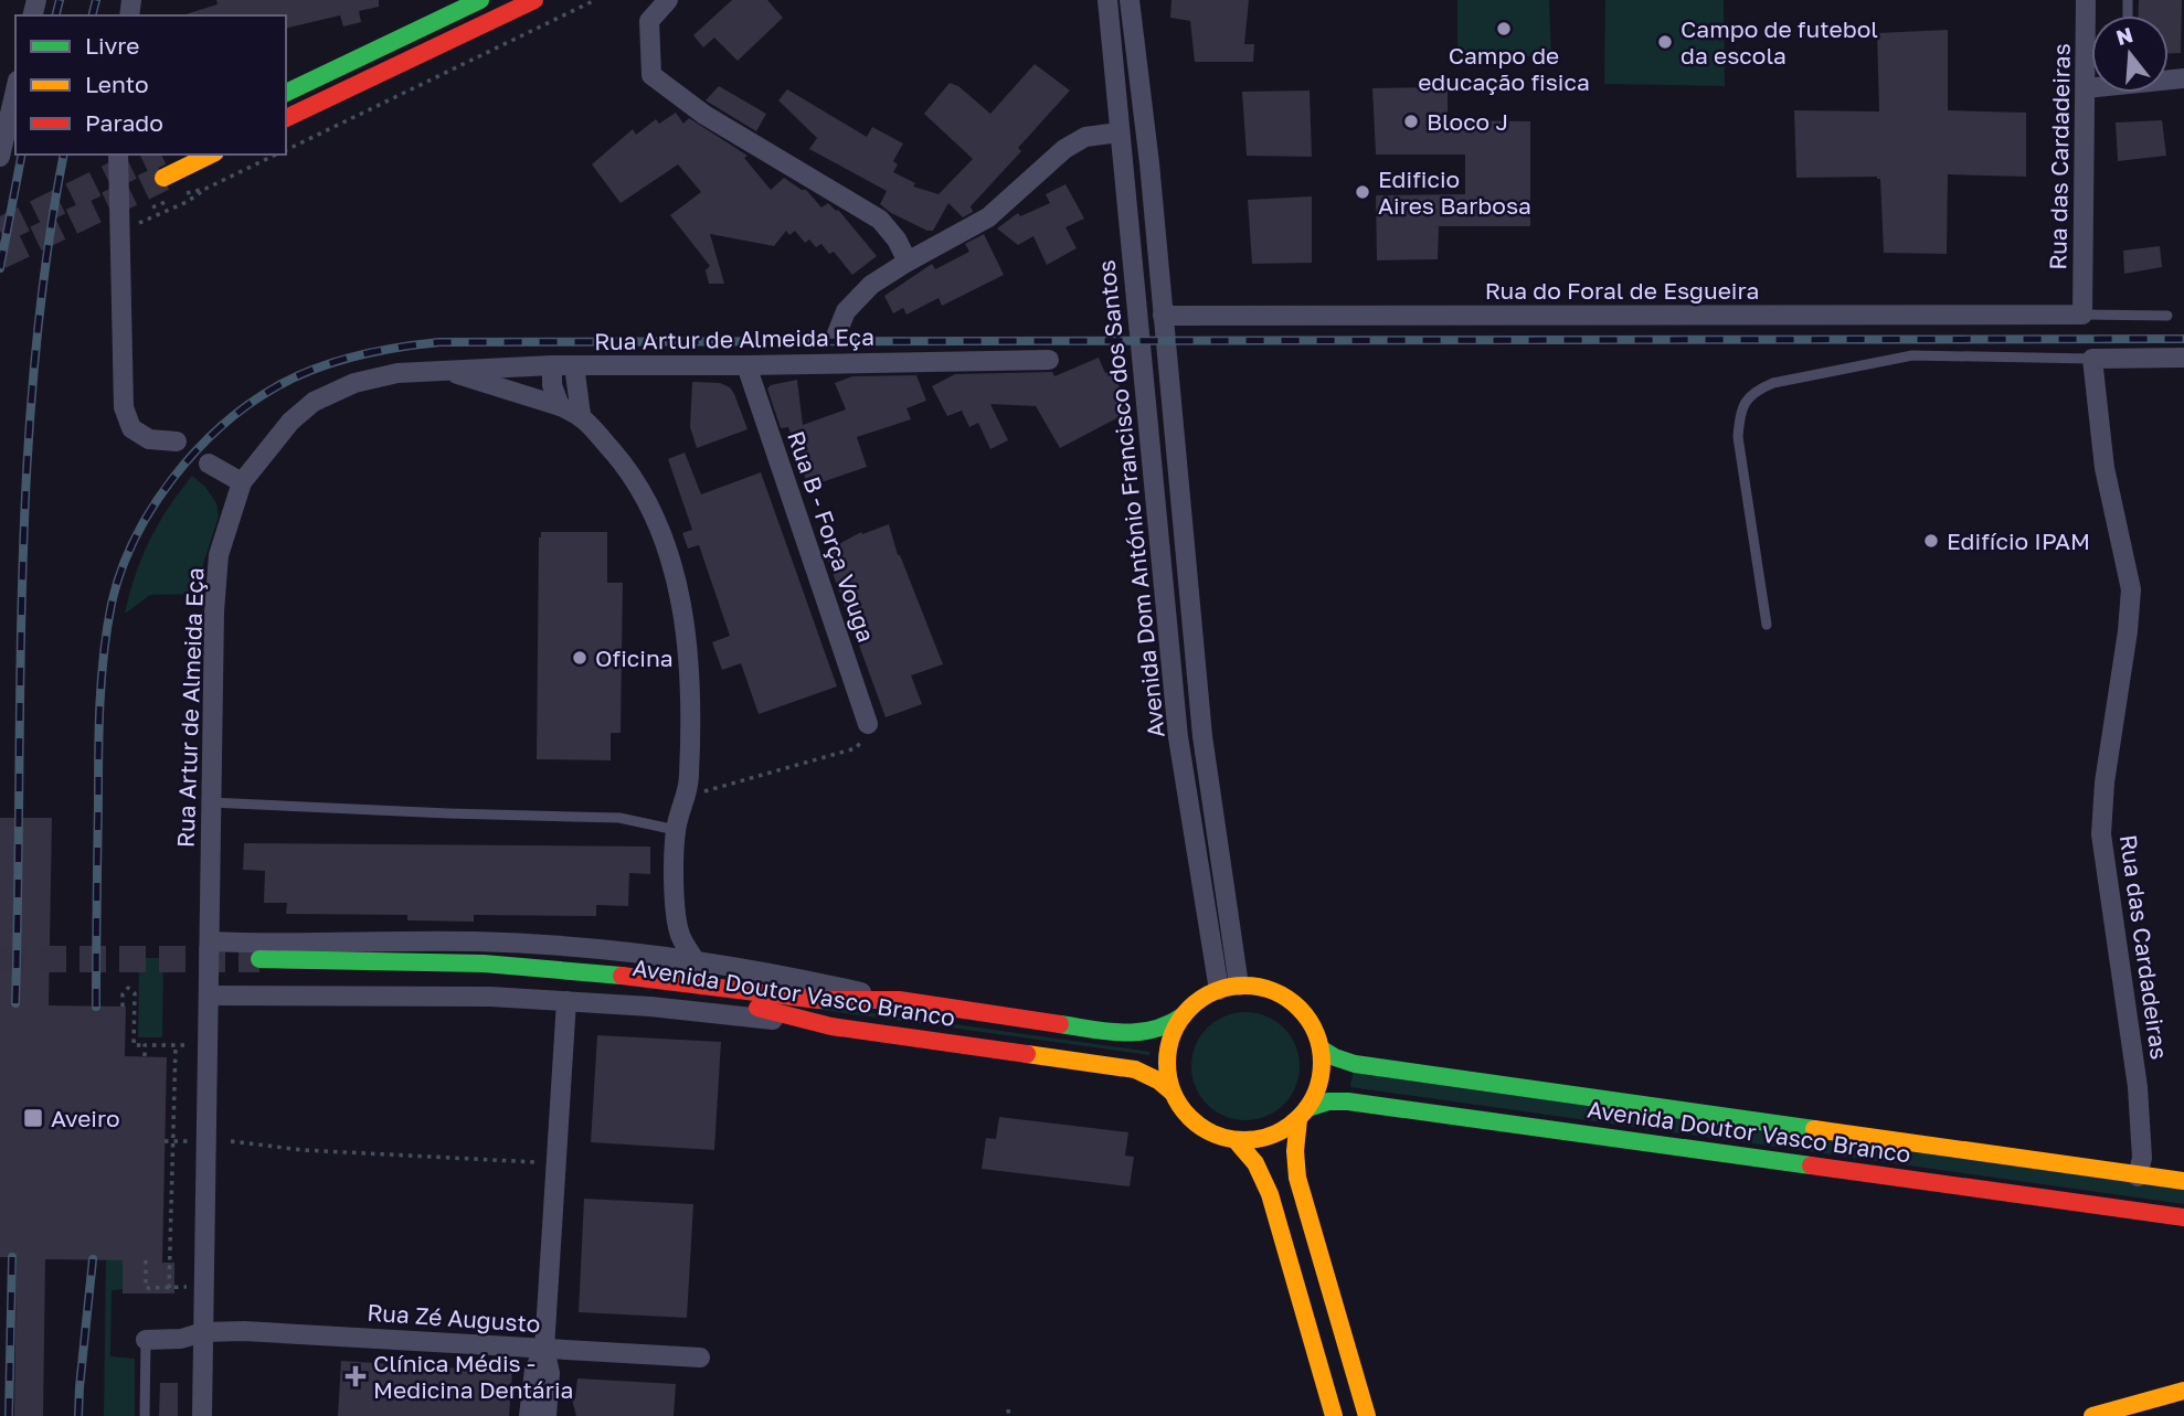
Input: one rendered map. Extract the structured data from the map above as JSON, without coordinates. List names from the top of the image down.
{
  "streets": {
    "main road": ["Avenida Doutor Vasco Branco"],
    "street": [
      "Rua das Cardadeiras",
      "Rua do Foral de Esgueira",
      "Rua Artur de Almeida Eça",
      "Avenida Dom António Francisco dos Santos",
      "Rua B - Força Vouga",
      "Rua Zé Augusto"
    ]
  },
  "crossings": [
    ["Rua das Cardadeiras", "Rua do Foral de Esgueira"],
    ["Rua das Cardadeiras", "Avenida Doutor Vasco Branco"],
    ["Rua do Foral de Esgueira", "Avenida Dom António Francisco dos Santos"],
    ["Rua Artur de Almeida Eça", "Rua B - Força Vouga"],
    ["Rua Artur de Almeida Eça", "Avenida Doutor Vasco Branco"],
    ["Rua Artur de Almeida Eça", "Rua Zé Augusto"],
    ["Avenida Dom António Francisco dos Santos", "Avenida Doutor Vasco Branco"]
  ],
  "places": {
    "other": [
      "Campo de educação fisica",
      "Campo de futebol da escola",
      "Bloco J",
      "Edificio Aires Barbosa",
      "Edifício IPAM",
      "Oficina"
    ],
    "transit": ["Aveiro"],
    "health": ["Clínica Médis - Medicina Dentária"]
  },
  "legend": ["Livre", "Lento", "Parado"],
  "north": "top"
}
